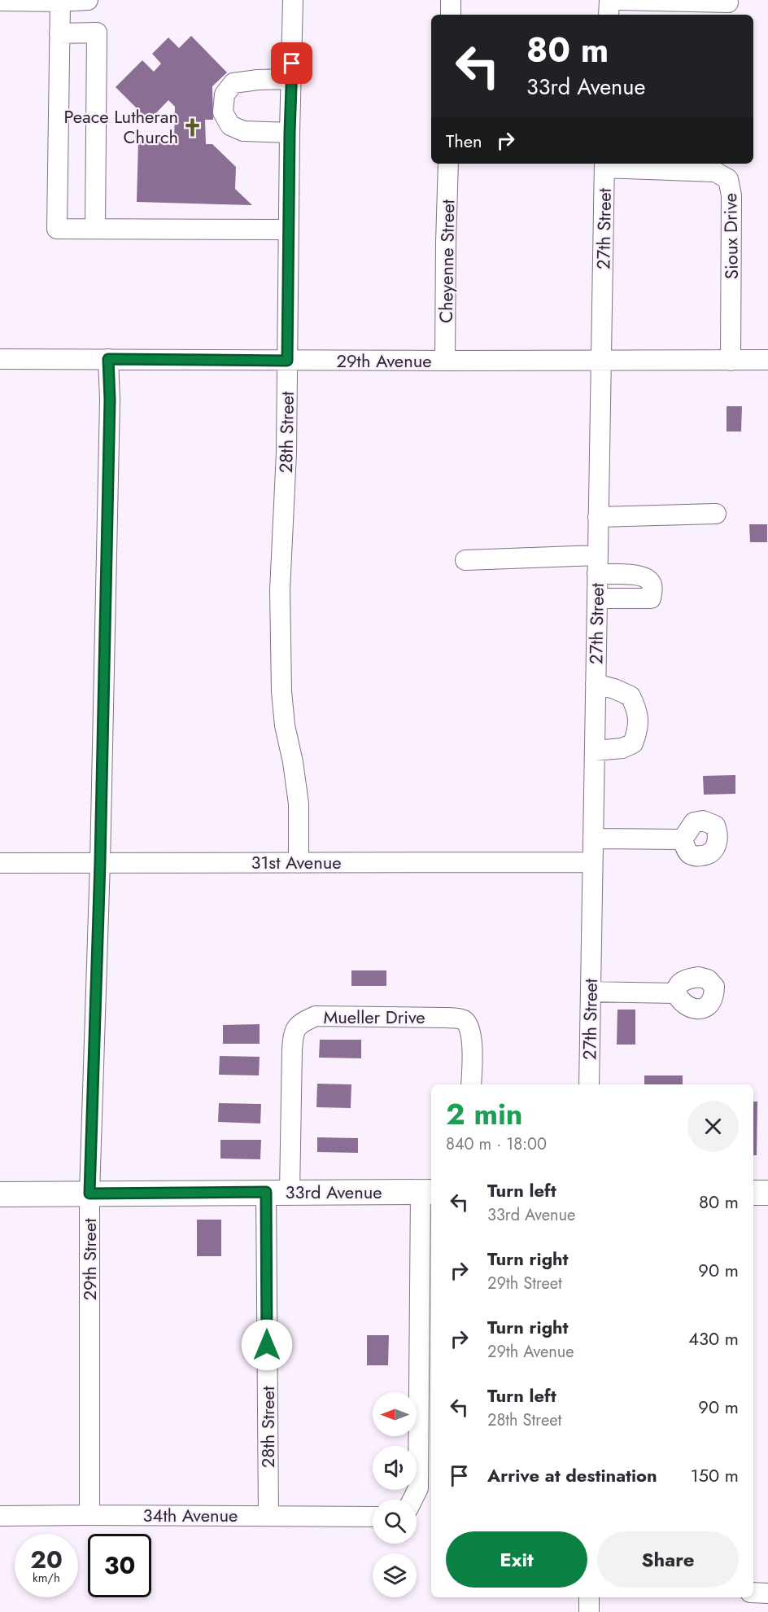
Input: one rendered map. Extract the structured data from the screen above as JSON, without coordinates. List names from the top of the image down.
{
  "streets": {
    "main road": ["33rd Avenue"],
    "street": [
      "27th Street",
      "Sioux Drive",
      "Cheyenne Street",
      "29th Avenue",
      "28th Street",
      "31st Avenue",
      "Mueller Drive",
      "29th Street",
      "34th Avenue"
    ]
  },
  "crossings": [
    ["27th Street", "Sioux Drive"],
    ["27th Street", "29th Avenue"],
    ["27th Street", "31st Avenue"],
    ["Sioux Drive", "29th Avenue"],
    ["Cheyenne Street", "29th Avenue"],
    ["29th Avenue", "28th Street"],
    ["29th Avenue", "29th Street"],
    ["28th Street", "31st Avenue"],
    ["28th Street", "Mueller Drive"],
    ["28th Street", "33rd Avenue"],
    ["28th Street", "34th Avenue"],
    ["31st Avenue", "29th Street"],
    ["Mueller Drive", "33rd Avenue"],
    ["33rd Avenue", "29th Street"],
    ["29th Street", "34th Avenue"]
  ],
  "places": {
    "church": ["Peace Lutheran Church"]
  },
  "north": "left",
  "page": {
    "turn": ["80 m", "33rd Avenue"],
    "then": "Then",
    "heading": ["2 min", "840 m · 18:00"],
    "list": [
      {
        "name": "Turn left",
        "note": "33rd Avenue",
        "value": "80 m"
      },
      {
        "name": "Turn right",
        "note": "29th Street",
        "value": "90 m"
      },
      {
        "name": "Turn right",
        "note": "29th Avenue",
        "value": "430 m"
      },
      {
        "name": "Turn left",
        "note": "28th Street",
        "value": "90 m"
      },
      {
        "name": "Arrive at destination",
        "value": "150 m"
      }
    ],
    "buttons": ["Exit", "Share"],
    "speed": "20 km/h",
    "limit": "30"
  }
}
